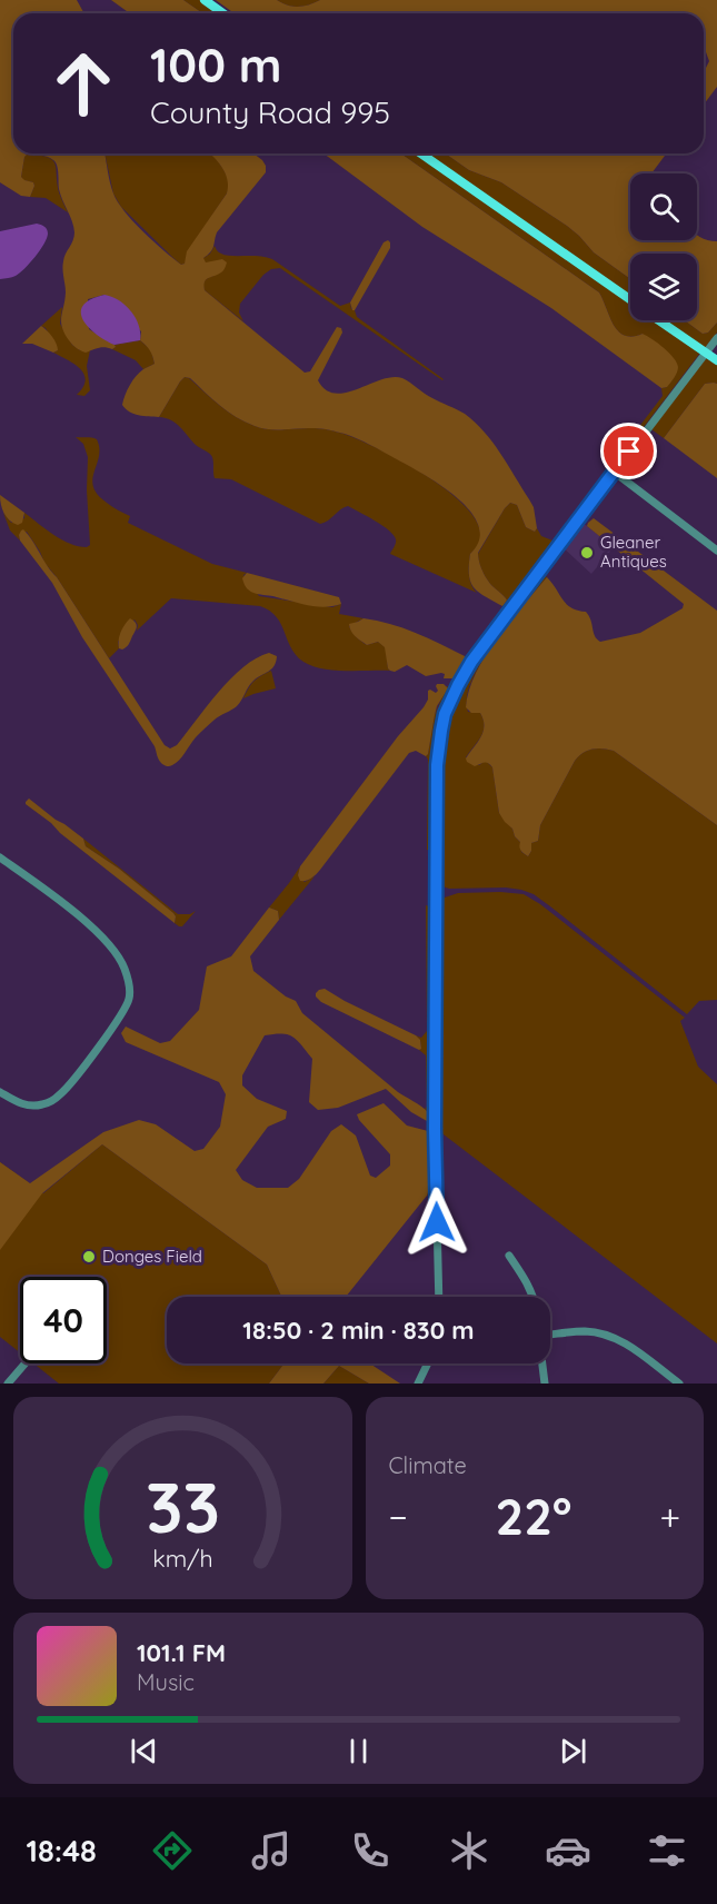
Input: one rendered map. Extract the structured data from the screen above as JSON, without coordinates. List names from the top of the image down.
{
  "places": ["Gleaner Antiques", "Donges Field"],
  "page": {
    "turn": ["100 m", "County Road 995"],
    "limit": "40",
    "trip": "18:50 · 2 min · 830 m",
    "tile": "Climate",
    "heat": ["−", "22°", "+"],
    "song": ["101.1 FM", "Music"],
    "tabs": "18:48",
    "gauge": ["33", "km/h"]
  }
}
